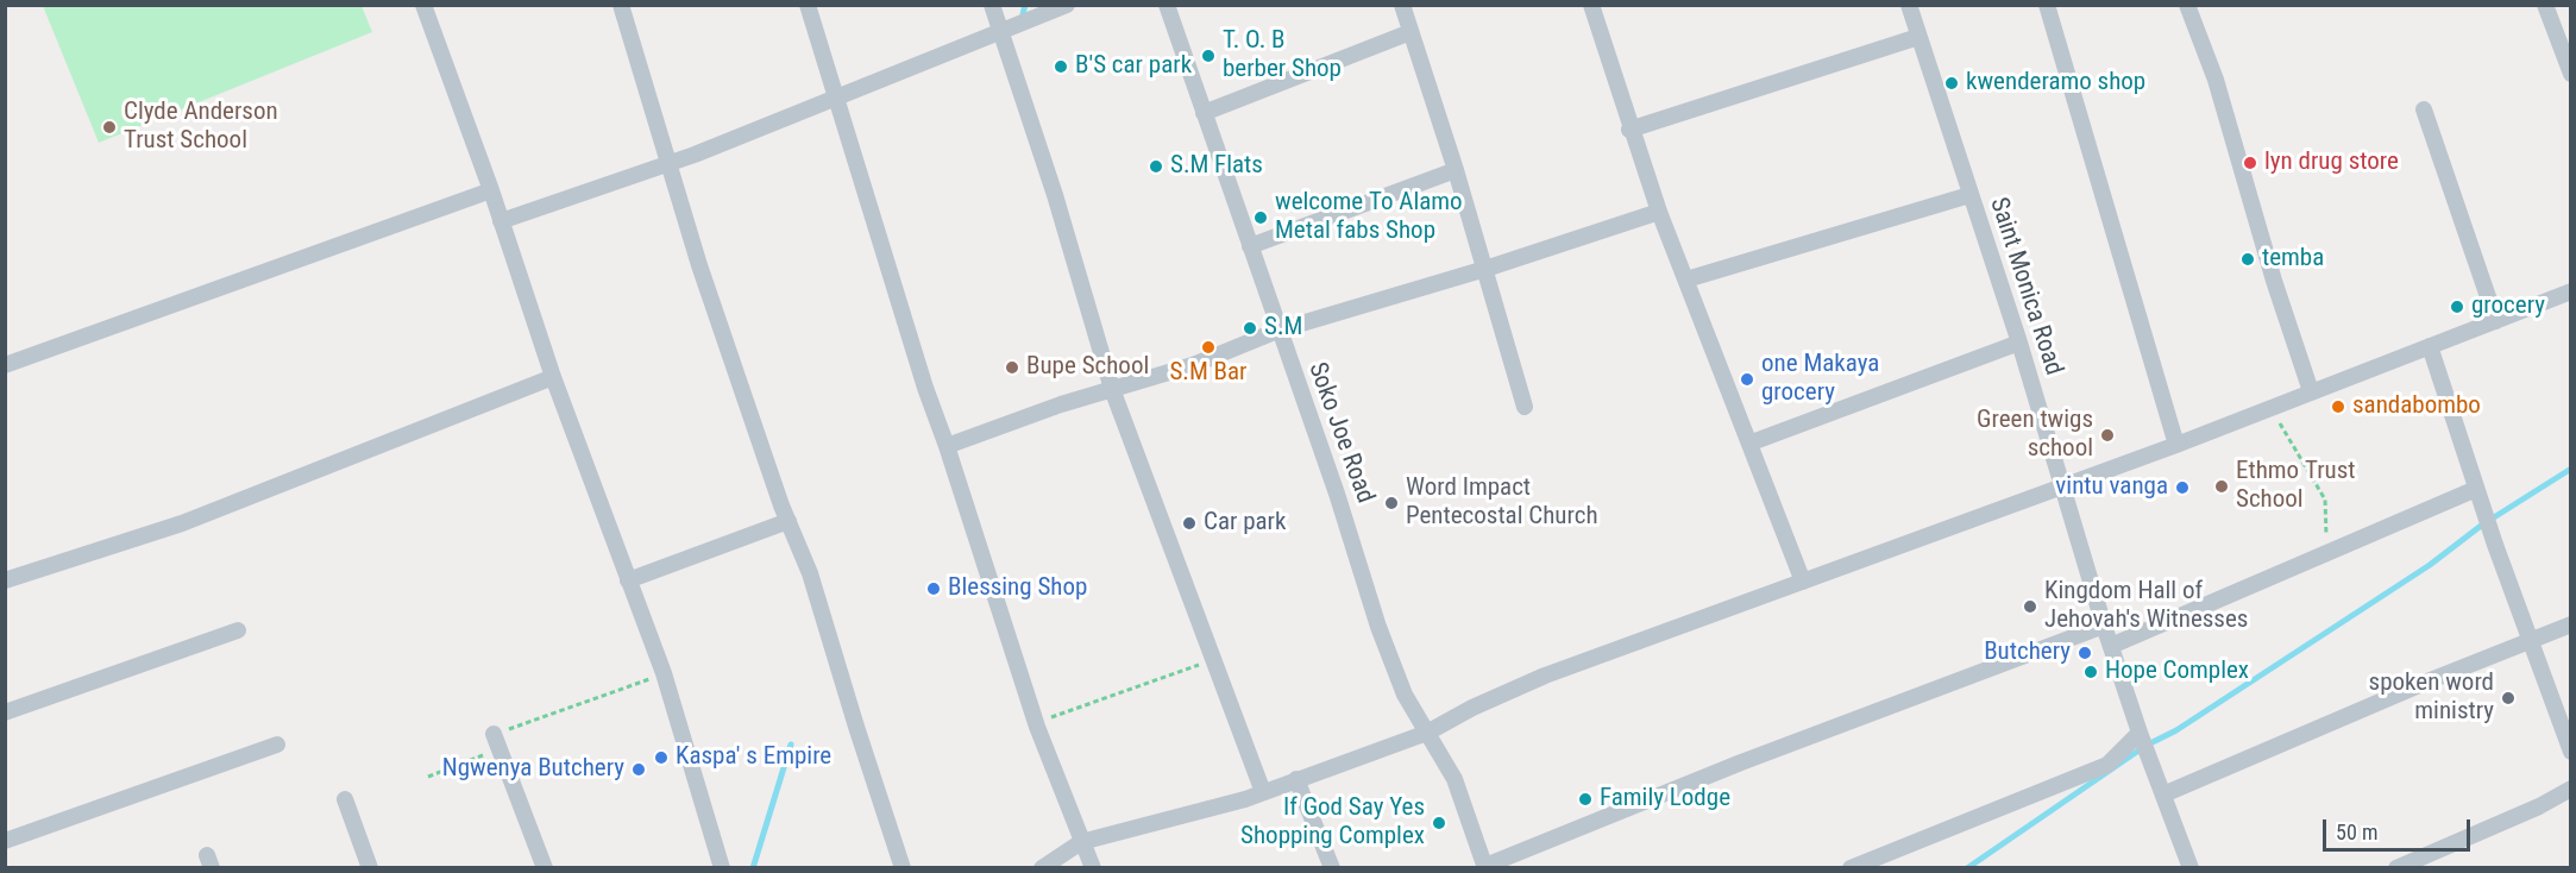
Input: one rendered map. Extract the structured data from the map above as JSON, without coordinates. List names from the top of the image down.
{
  "streets": {
    "street": ["Saint Monica Road", "Soko Joe Road"]
  },
  "places": [
    "T. O. B berber Shop",
    "B'S car park",
    "kwenderamo shop",
    "Clyde Anderson Trust School",
    "lyn drug store",
    "S.M Flats",
    "welcome To Alamo Metal fabs Shop",
    "temba",
    "grocery",
    "S.M",
    "S.M Bar",
    "Bupe School",
    "one Makaya grocery",
    "sandabombo",
    "Green twigs school",
    "Ethmo Trust School",
    "vintu vanga",
    "Word Impact Pentecostal Church",
    "Car park",
    "Blessing Shop",
    "Kingdom Hall of Jehovah's Witnesses",
    "Butchery",
    "Hope Complex",
    "spoken word ministry",
    "Kaspa' s Empire",
    "Ngwenya Butchery",
    "Family Lodge",
    "If God Say Yes Shopping Complex"
  ],
  "scale_bar": "50 m"
}
